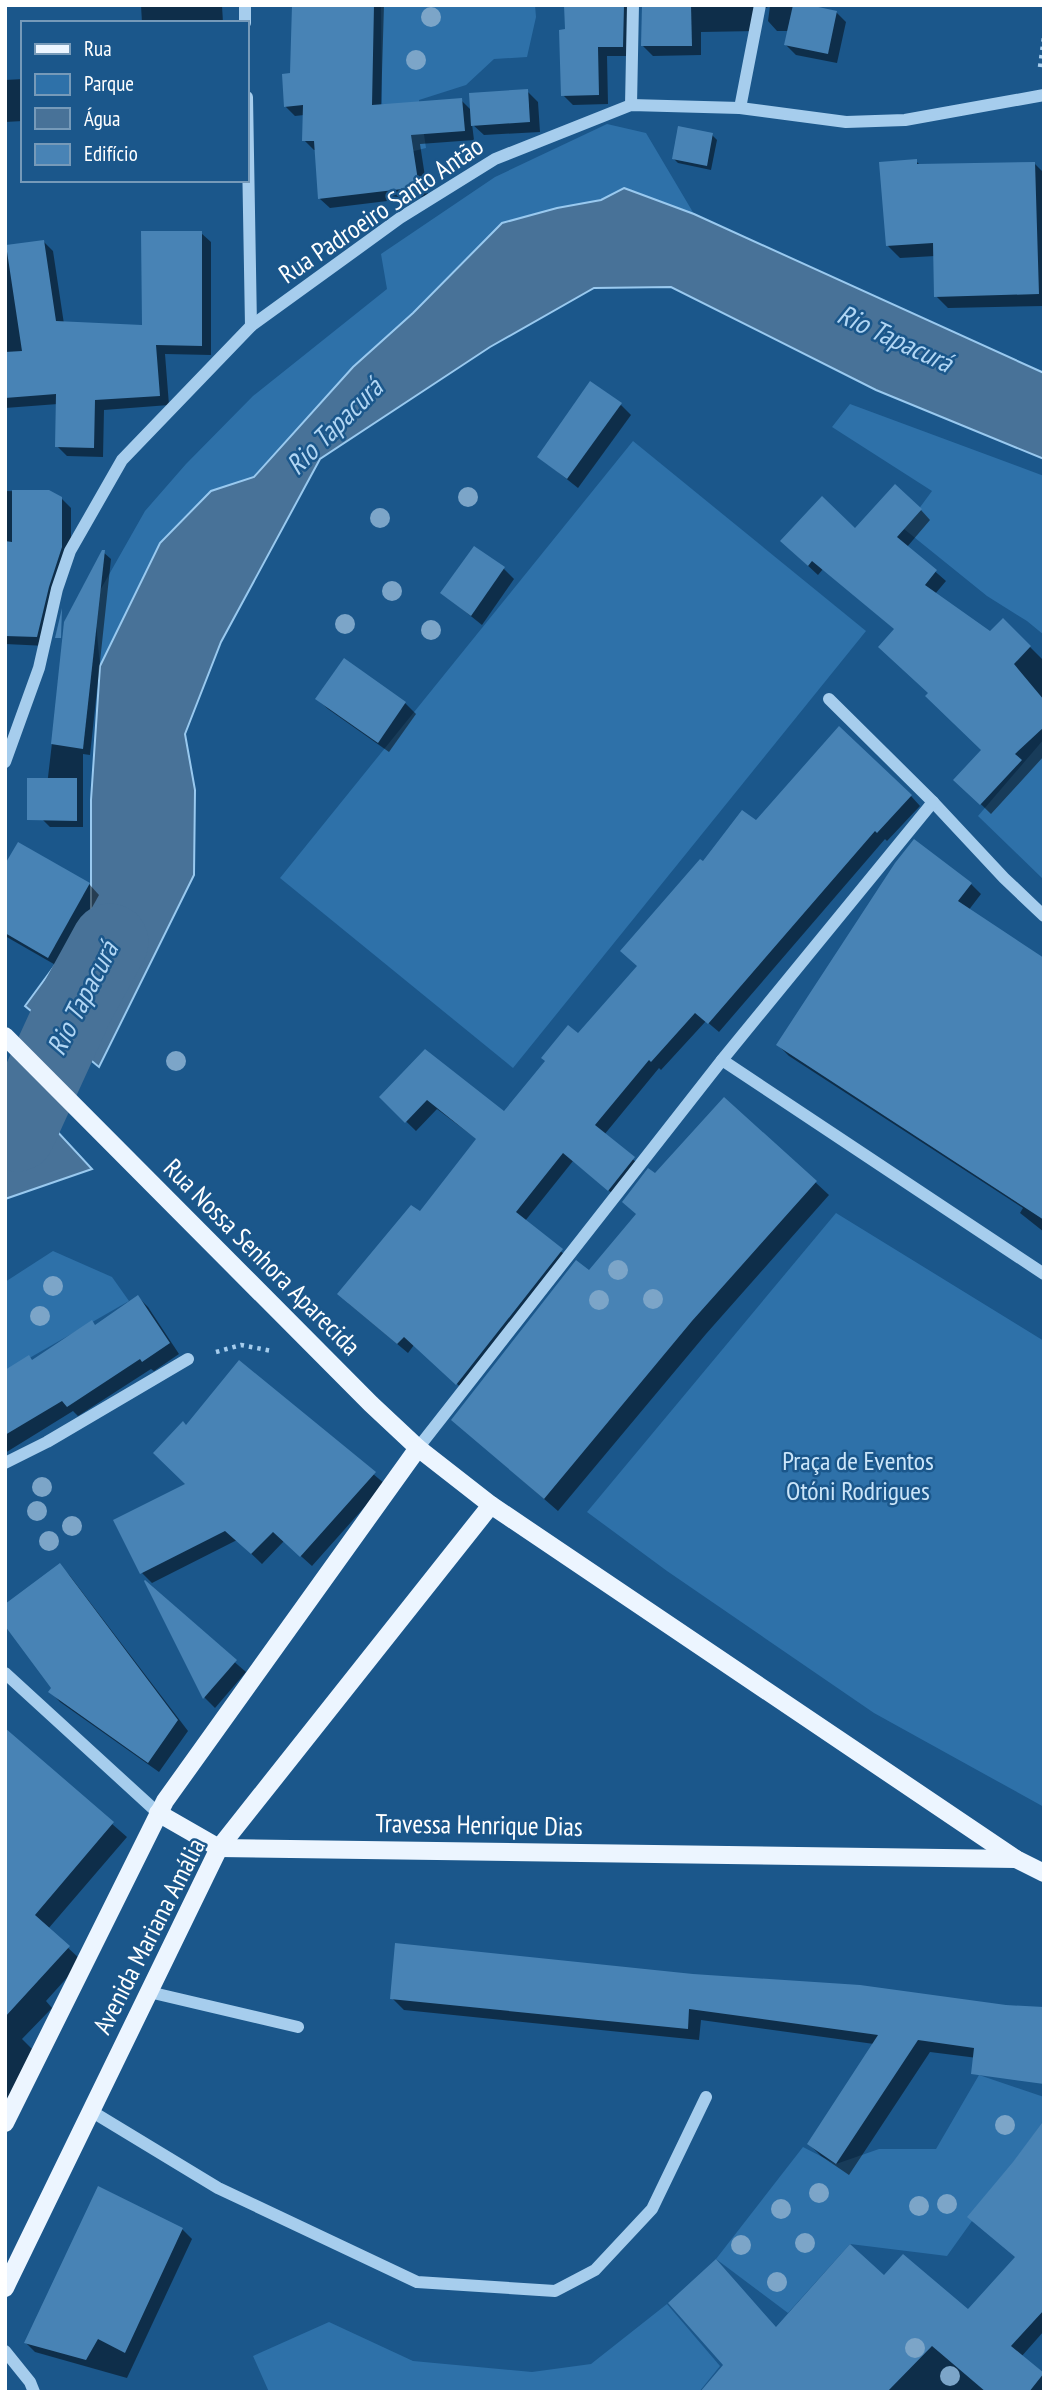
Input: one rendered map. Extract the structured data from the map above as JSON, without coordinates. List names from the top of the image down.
{
  "streets": {
    "main road": ["Rua Nossa Senhora Aparecida", "Travessa Henrique Dias", "Avenida Mariana Amália"],
    "street": ["Rua Padroeiro Santo Antão"]
  },
  "crossings": [
    ["Rua Nossa Senhora Aparecida", "Travessa Henrique Dias"],
    ["Rua Nossa Senhora Aparecida", "Avenida Mariana Amália"],
    ["Travessa Henrique Dias", "Avenida Mariana Amália"]
  ],
  "water": ["Rio Tapacurá"],
  "parks": ["Praça de Eventos Otóni Rodrigues"],
  "legend": [
    "Rua",
    "Parque",
    "Água",
    "Edifício"
  ]
}
